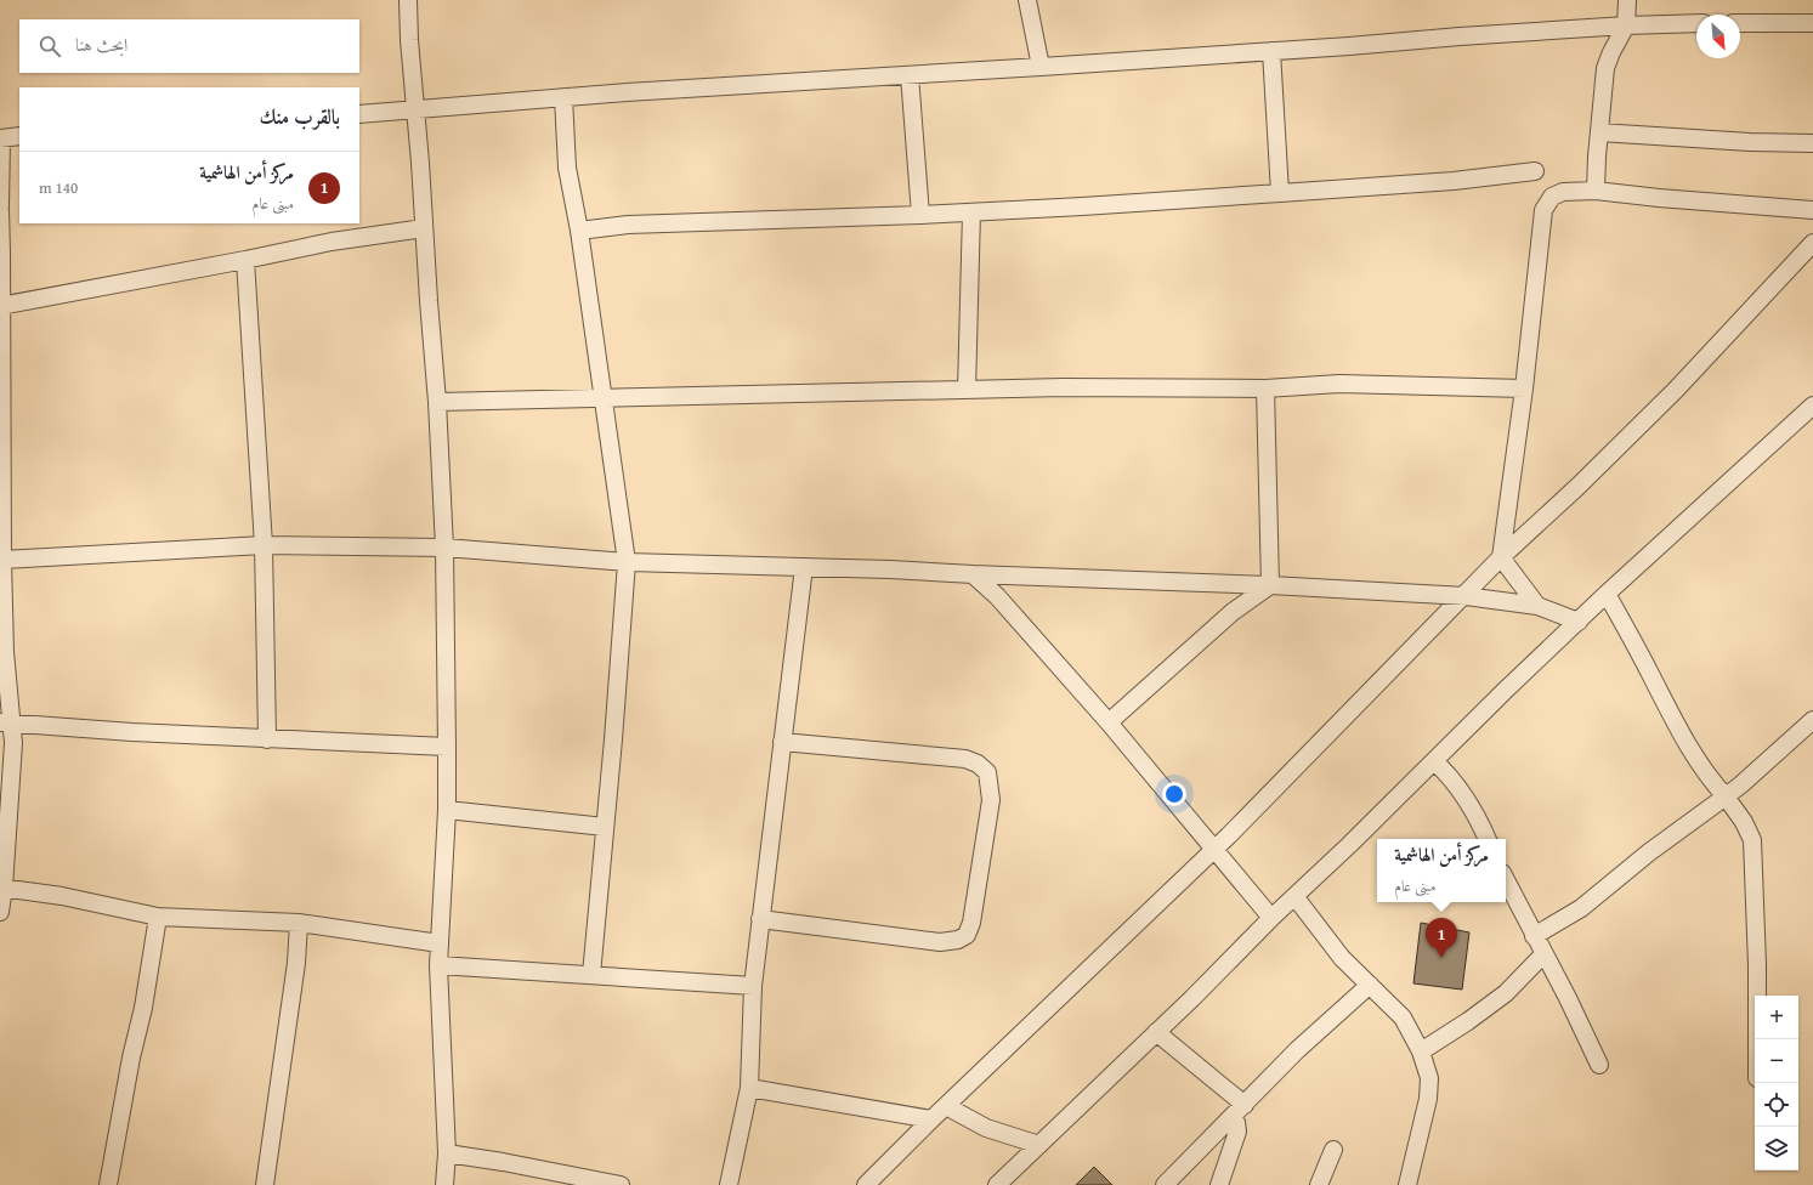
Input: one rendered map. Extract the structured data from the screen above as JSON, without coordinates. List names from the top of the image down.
{
  "north": "bottom right",
  "page": {
    "search": "ابحث هنا",
    "heading": "بالقرب منك",
    "list": [
      {
        "mark": "1",
        "name": "مركز أمن الهاشمية",
        "note": "مبنى عام",
        "value": "140 m"
      }
    ],
    "popup": ["مركز أمن الهاشمية", "مبنى عام"],
    "pins": "1",
    "map_buttons": ["+", "−"]
  }
}
